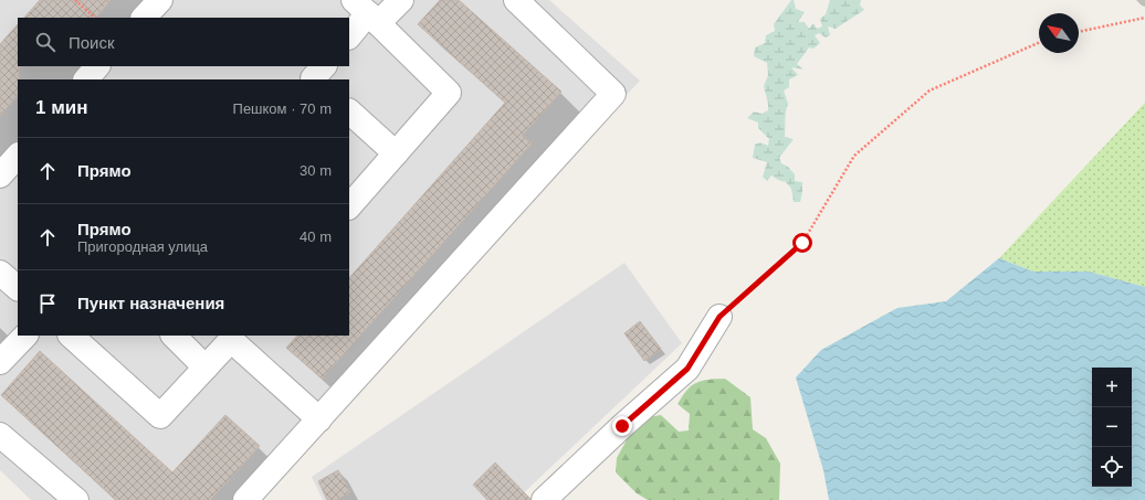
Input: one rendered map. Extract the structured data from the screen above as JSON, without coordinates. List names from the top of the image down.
{
  "north": "top left",
  "page": {
    "search": "Поиск",
    "heading": ["1 мин", "Пешком · 70 m"],
    "list": [
      ["Прямо", "30 m"],
      ["Прямо", "Пригородная улица", "40 m"],
      "Пункт назначения"
    ],
    "map_buttons": ["+", "−"]
  }
}
